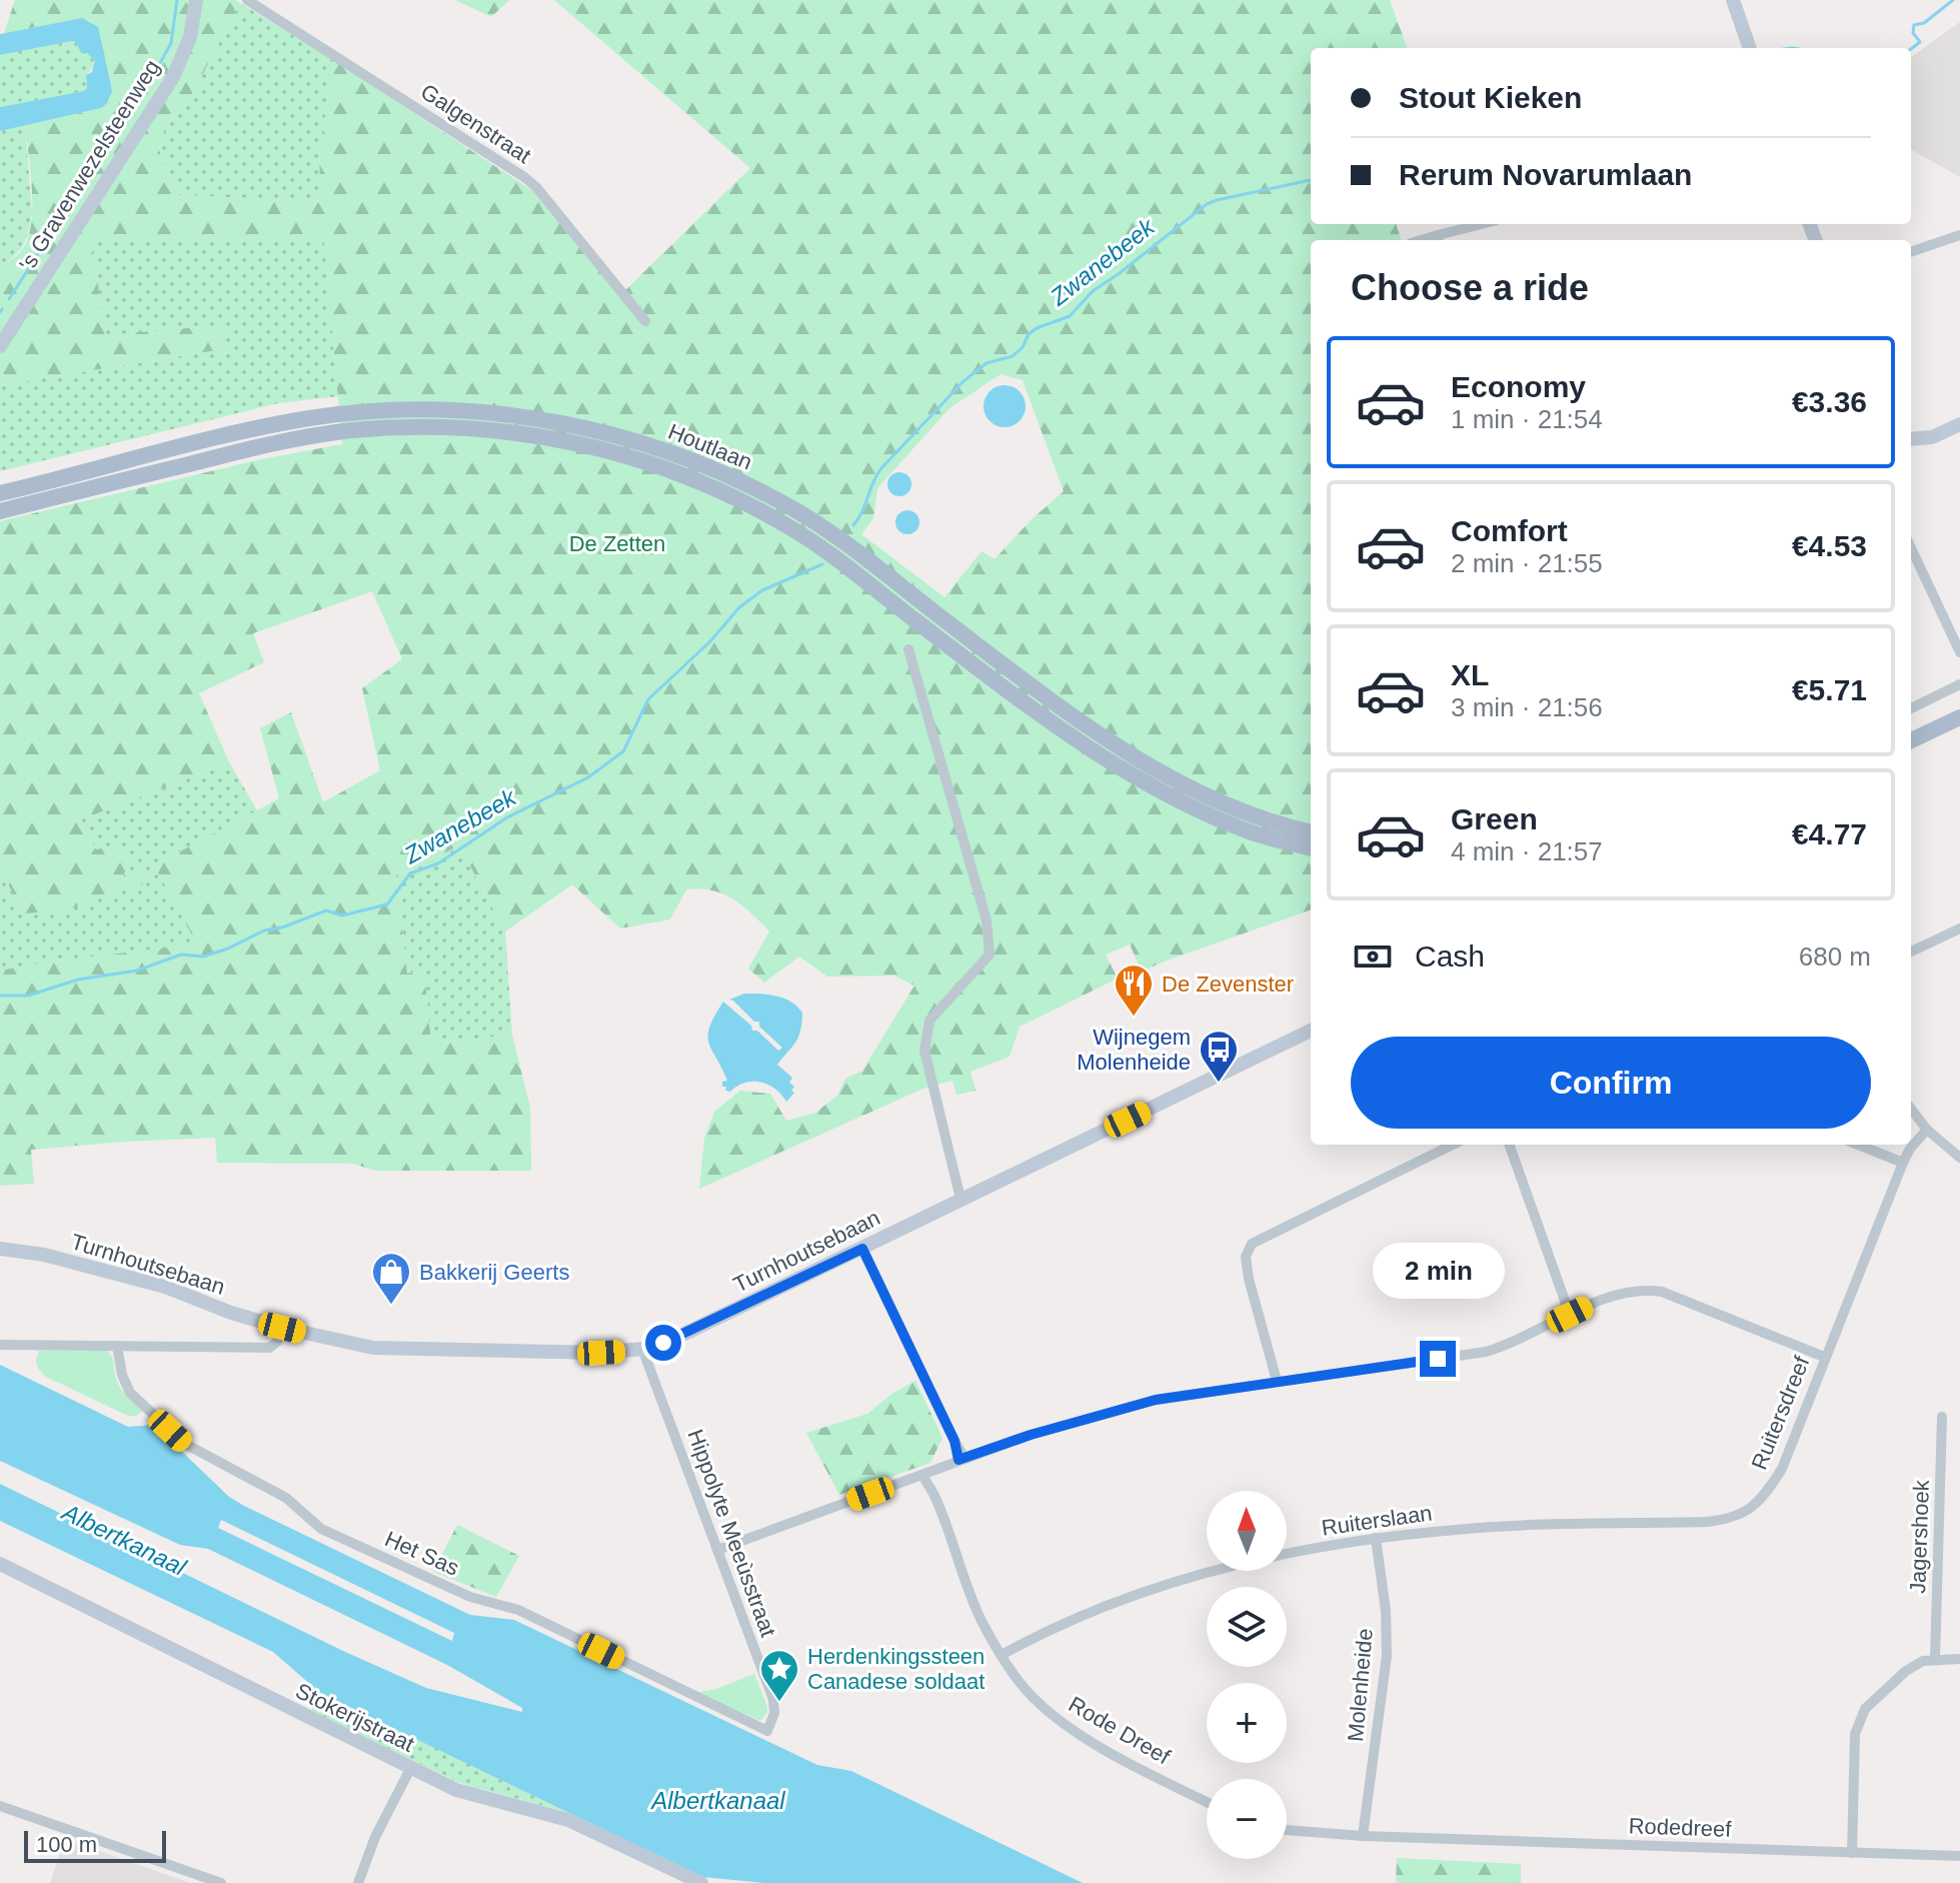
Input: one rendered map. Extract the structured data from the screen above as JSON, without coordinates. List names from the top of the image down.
{
  "streets": {
    "main road": [
      "'s Gravenwezelsteenweg",
      "Houtlaan",
      "Turnhoutsebaan",
      "Stokerijstraat"
    ],
    "street": [
      "Galgenstraat",
      "Ruitersdreef",
      "Ruiterslaan",
      "Hippolyte Meeùsstraat",
      "Jagershoek",
      "Het Sas",
      "Molenheide",
      "Rode Dreef",
      "Rodedreef"
    ]
  },
  "crossings": [
    ["Turnhoutsebaan", "Hippolyte Meeùsstraat"],
    ["Ruitersdreef", "Ruiterslaan"],
    ["Ruiterslaan", "Molenheide"],
    ["Ruiterslaan", "Rode Dreef"],
    ["Hippolyte Meeùsstraat", "Het Sas"],
    ["Molenheide", "Rodedreef"]
  ],
  "water": ["Zwanebeek", "Albertkanaal"],
  "parks": ["De Zetten"],
  "places": {
    "restaurant": ["De Zevenster"],
    "bus stop": ["Wijnegem Molenheide"],
    "shop": ["Bakkerij Geerts"],
    "place": ["Herdenkingssteen Canadese soldaat"]
  },
  "scale_bar": "100 m",
  "north": "top",
  "page": {
    "banner": ["Stout Kieken", "Rerum Novarumlaan"],
    "heading": "Choose a ride",
    "list": [
      {
        "name": "Economy",
        "note": "1 min · 21:54",
        "value": "€3.36"
      },
      {
        "name": "Comfort",
        "note": "2 min · 21:55",
        "value": "€4.53"
      },
      {
        "name": "XL",
        "note": "3 min · 21:56",
        "value": "€5.71"
      },
      {
        "name": "Green",
        "note": "4 min · 21:57",
        "value": "€4.77"
      }
    ],
    "pay": ["Cash", "680 m"],
    "buttons": "Confirm",
    "bubble": "2 min",
    "map_buttons": ["+", "−"],
    "scale": "100 m"
  }
}
